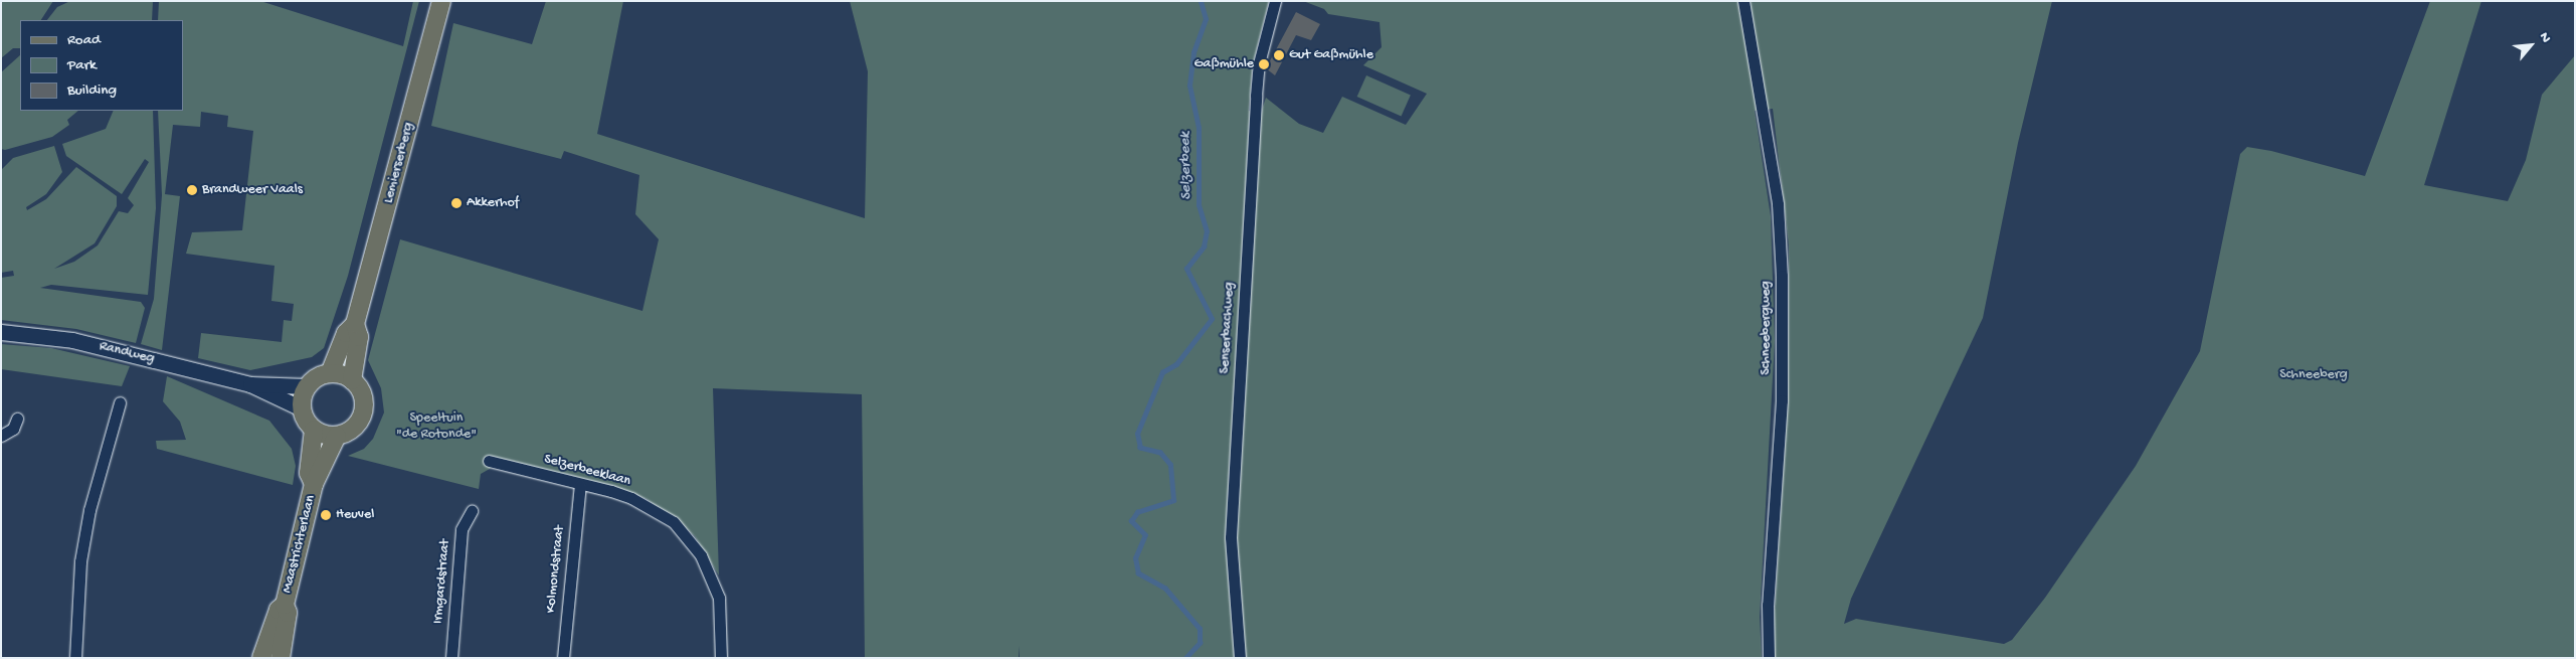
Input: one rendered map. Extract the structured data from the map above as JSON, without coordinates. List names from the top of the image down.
{
  "streets": {
    "main road": ["Lemierserberg", "Randweg", "Maastrichterlaan"],
    "street": [
      "Senserbachweg",
      "Schneebergweg",
      "Selzerbeeklaan",
      "Kolmondstraat",
      "Irmgardstraat"
    ]
  },
  "crossings": [
    ["Lemierserberg", "Randweg"],
    ["Lemierserberg", "Maastrichterlaan"],
    ["Randweg", "Maastrichterlaan"],
    ["Selzerbeeklaan", "Kolmondstraat"]
  ],
  "water": ["Selzerbeek"],
  "parks": ["Schneeberg", "Speeltuin \"de Rotonde\""],
  "places": [
    "Gut Gaßmühle",
    "Gaßmühle",
    "Brandweer Vaals",
    "Akkerhof",
    "Heuvel"
  ],
  "legend": ["Road", "Park", "Building"],
  "north": "top right"
}
